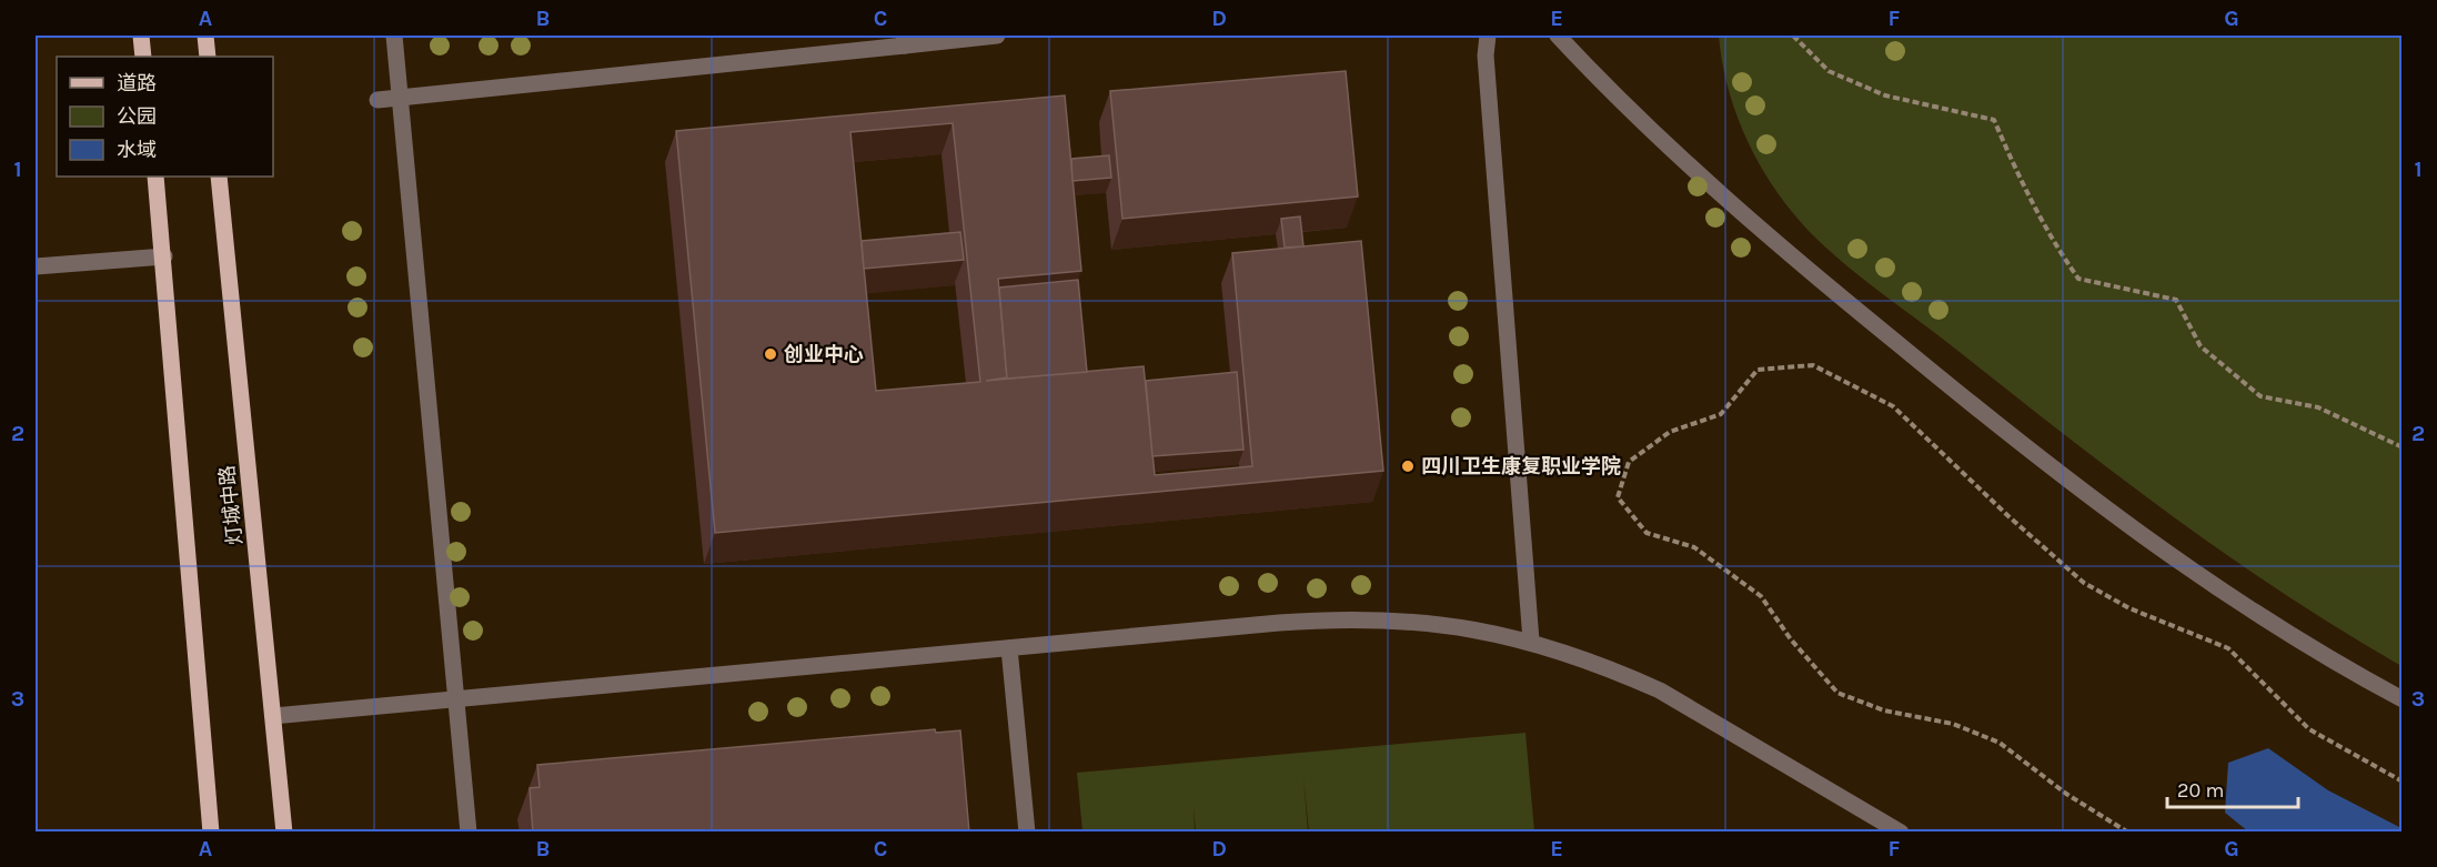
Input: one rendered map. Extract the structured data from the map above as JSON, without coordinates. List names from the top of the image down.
{
  "streets": {
    "main road": ["灯城中路"]
  },
  "places": ["创业中心", "四川卫生康复职业学院"],
  "legend": ["道路", "公园", "水域"],
  "scale_bar": "20 m",
  "grid": {
    "columns": [
      "A",
      "B",
      "C",
      "D",
      "E",
      "F",
      "G"
    ],
    "rows": ["1", "2", "3"]
  }
}
